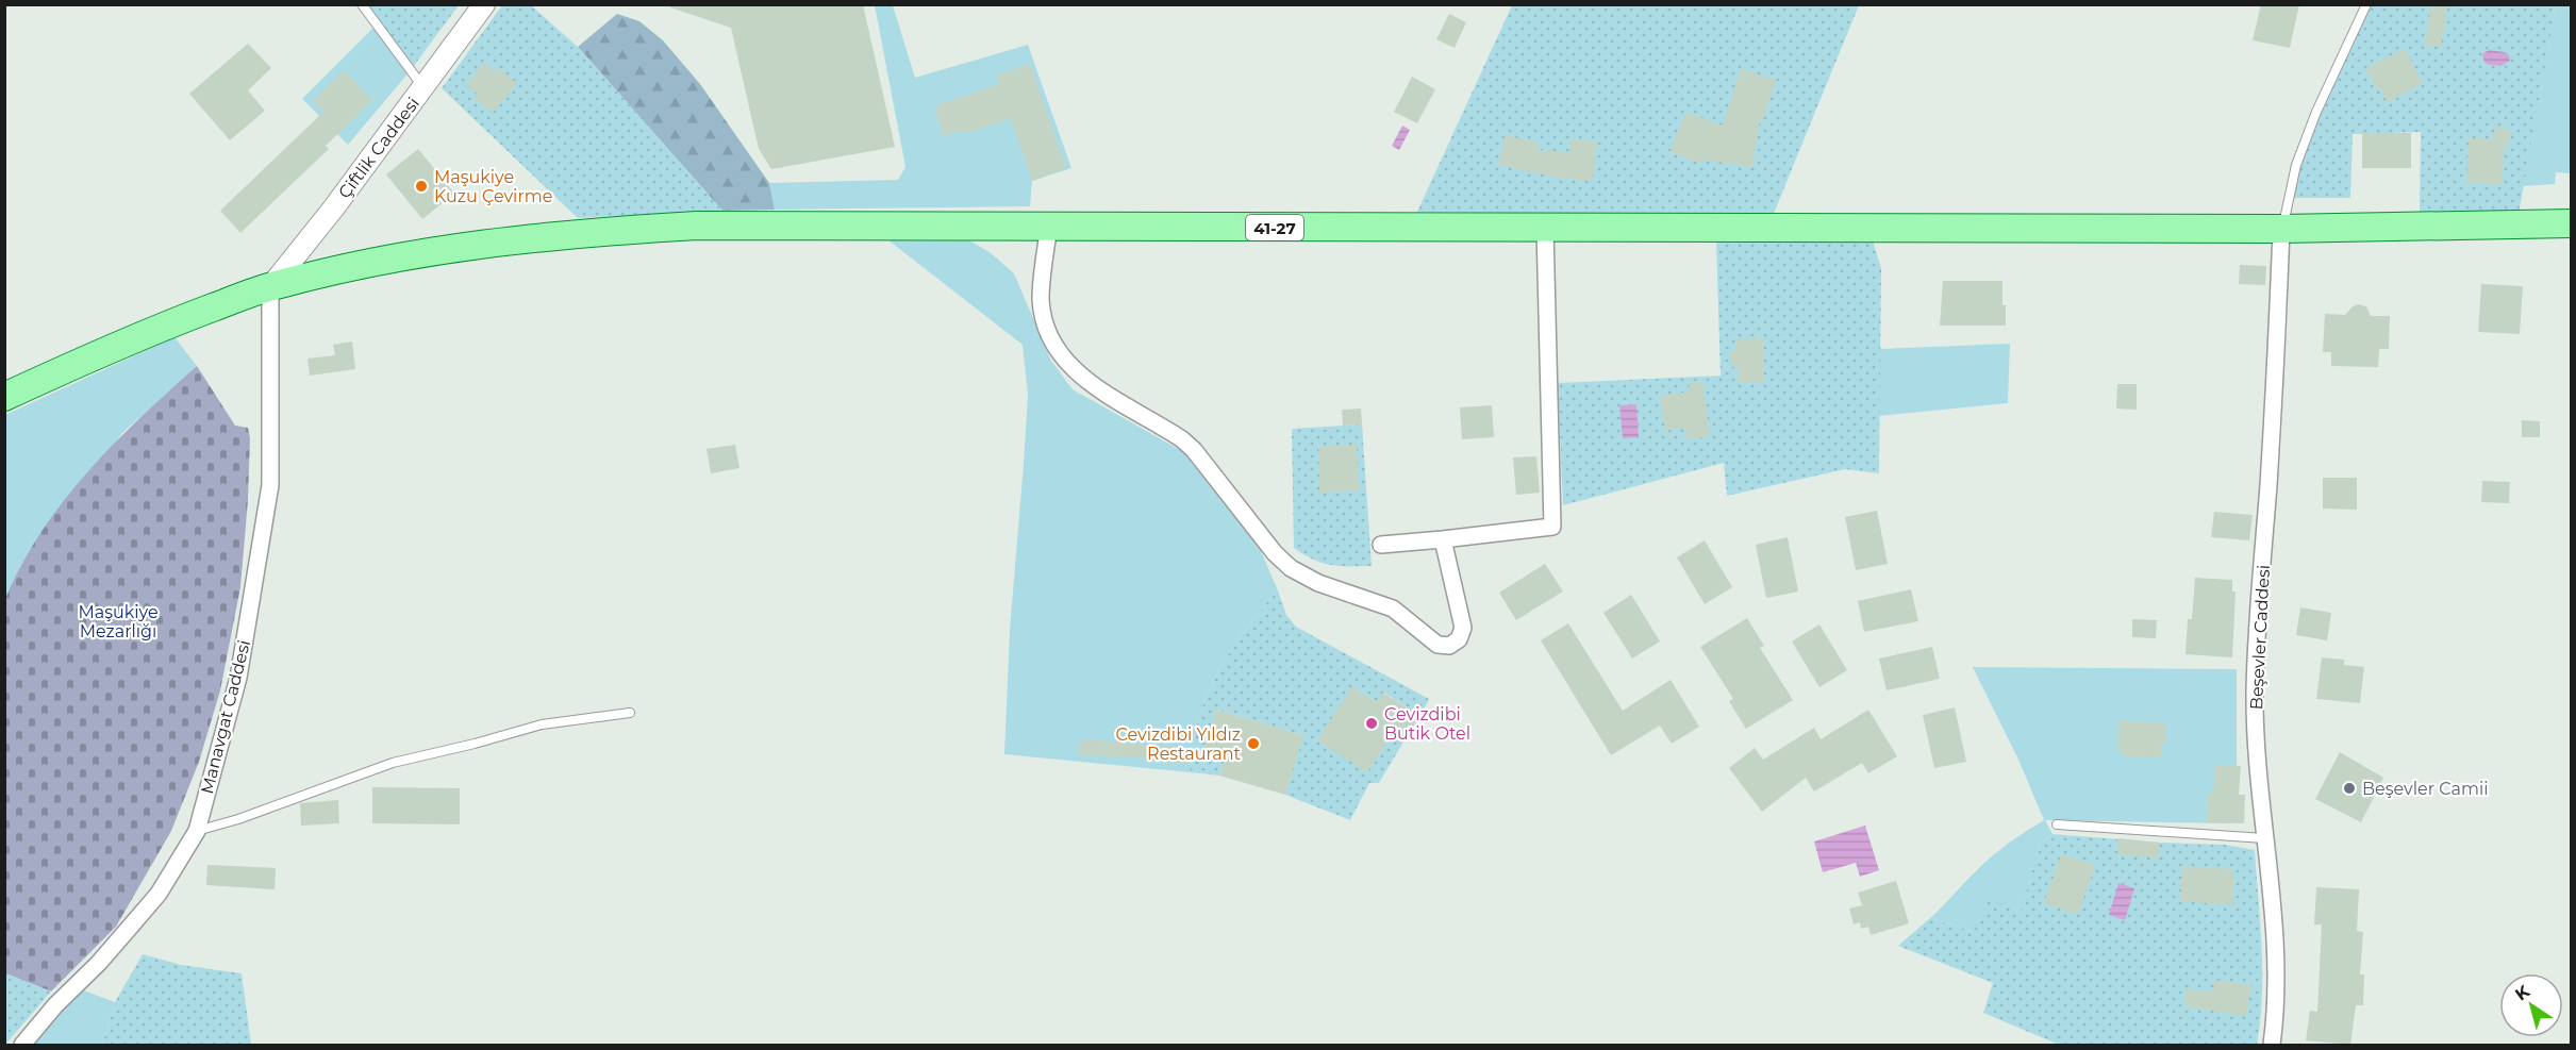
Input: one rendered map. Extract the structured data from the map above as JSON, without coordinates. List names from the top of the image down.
{
  "streets": {
    "main road": ["41-27"],
    "street": ["Çiftlik Caddesi", "Beşevler Caddesi", "Manavgat Caddesi"]
  },
  "crossings": [
    ["Çiftlik Caddesi", "41-27"],
    ["Çiftlik Caddesi", "Manavgat Caddesi"],
    ["41-27", "Beşevler Caddesi"],
    ["41-27", "Manavgat Caddesi"]
  ],
  "parks": ["Maşukiye Mezarlığı"],
  "places": [
    "Maşukiye Kuzu Çevirme",
    "Cevizdibi Butik Otel",
    "Cevizdibi Yıldız Restaurant",
    "Beşevler Camii"
  ],
  "north": "top left"
}
